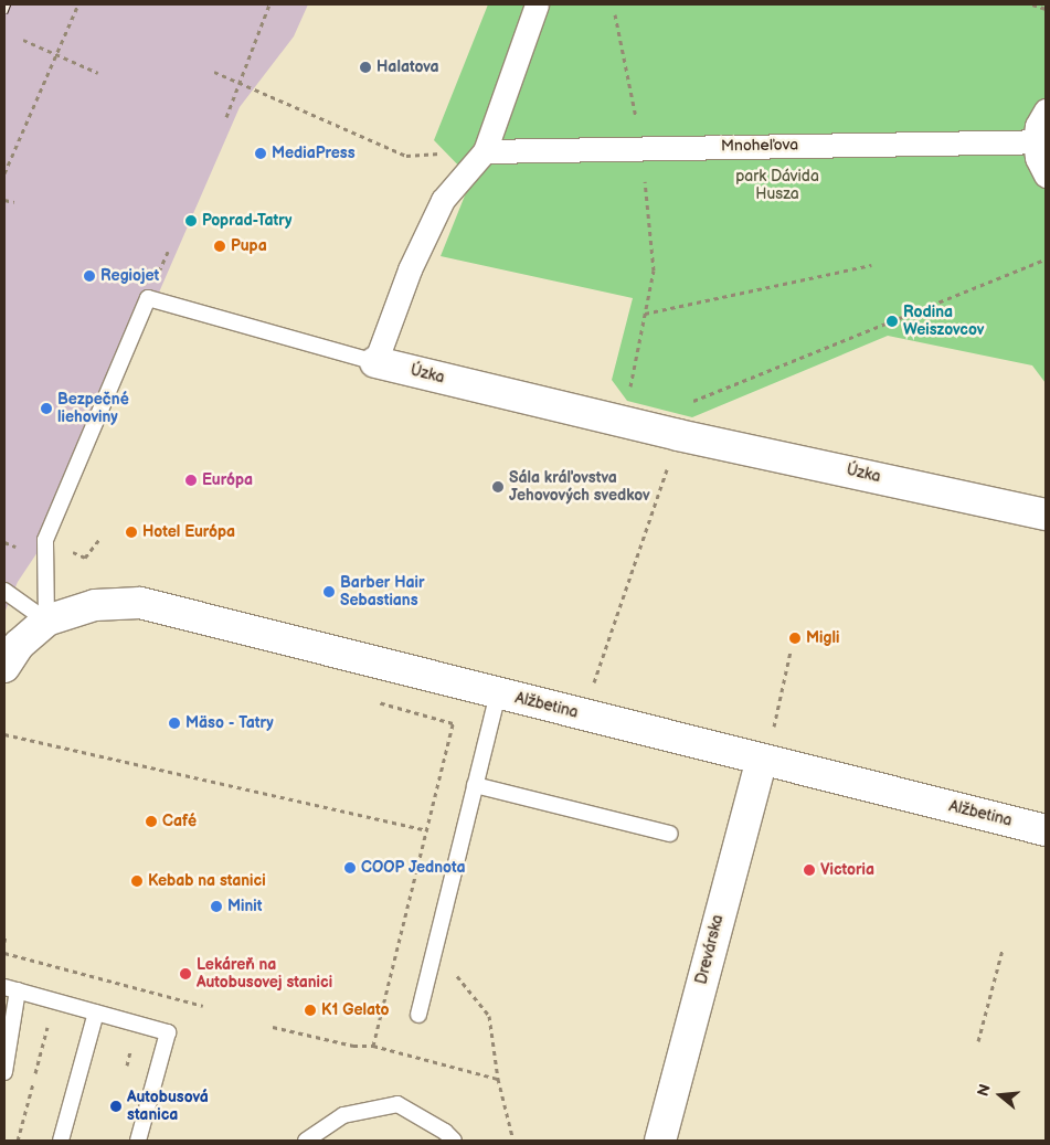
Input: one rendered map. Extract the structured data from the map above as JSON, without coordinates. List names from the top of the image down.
{
  "streets": {
    "street": [
      "Mnoheľova",
      "Úzka",
      "Alžbetina",
      "Drevárska"
    ]
  },
  "crossings": [
    ["Úzka", "Alžbetina"],
    ["Alžbetina", "Drevárska"]
  ],
  "parks": ["park Dávida Husza"],
  "places": [
    "Halatova",
    "MediaPress",
    "Poprad-Tatry",
    "Pupa",
    "Regiojet",
    "Rodina Weiszovcov",
    "Bezpečné liehoviny",
    "Európa",
    "Sála kráľovstva Jehovových svedkov",
    "Hotel Európa",
    "Barber Hair Sebastians",
    "Migli",
    "Mäso - Tatry",
    "Café",
    "COOP Jednota",
    "Victoria",
    "Kebab na stanici",
    "Minit",
    "Lekáreň na Autobusovej stanici",
    "K1 Gelato",
    "Autobusová stanica"
  ],
  "north": "left"
}
